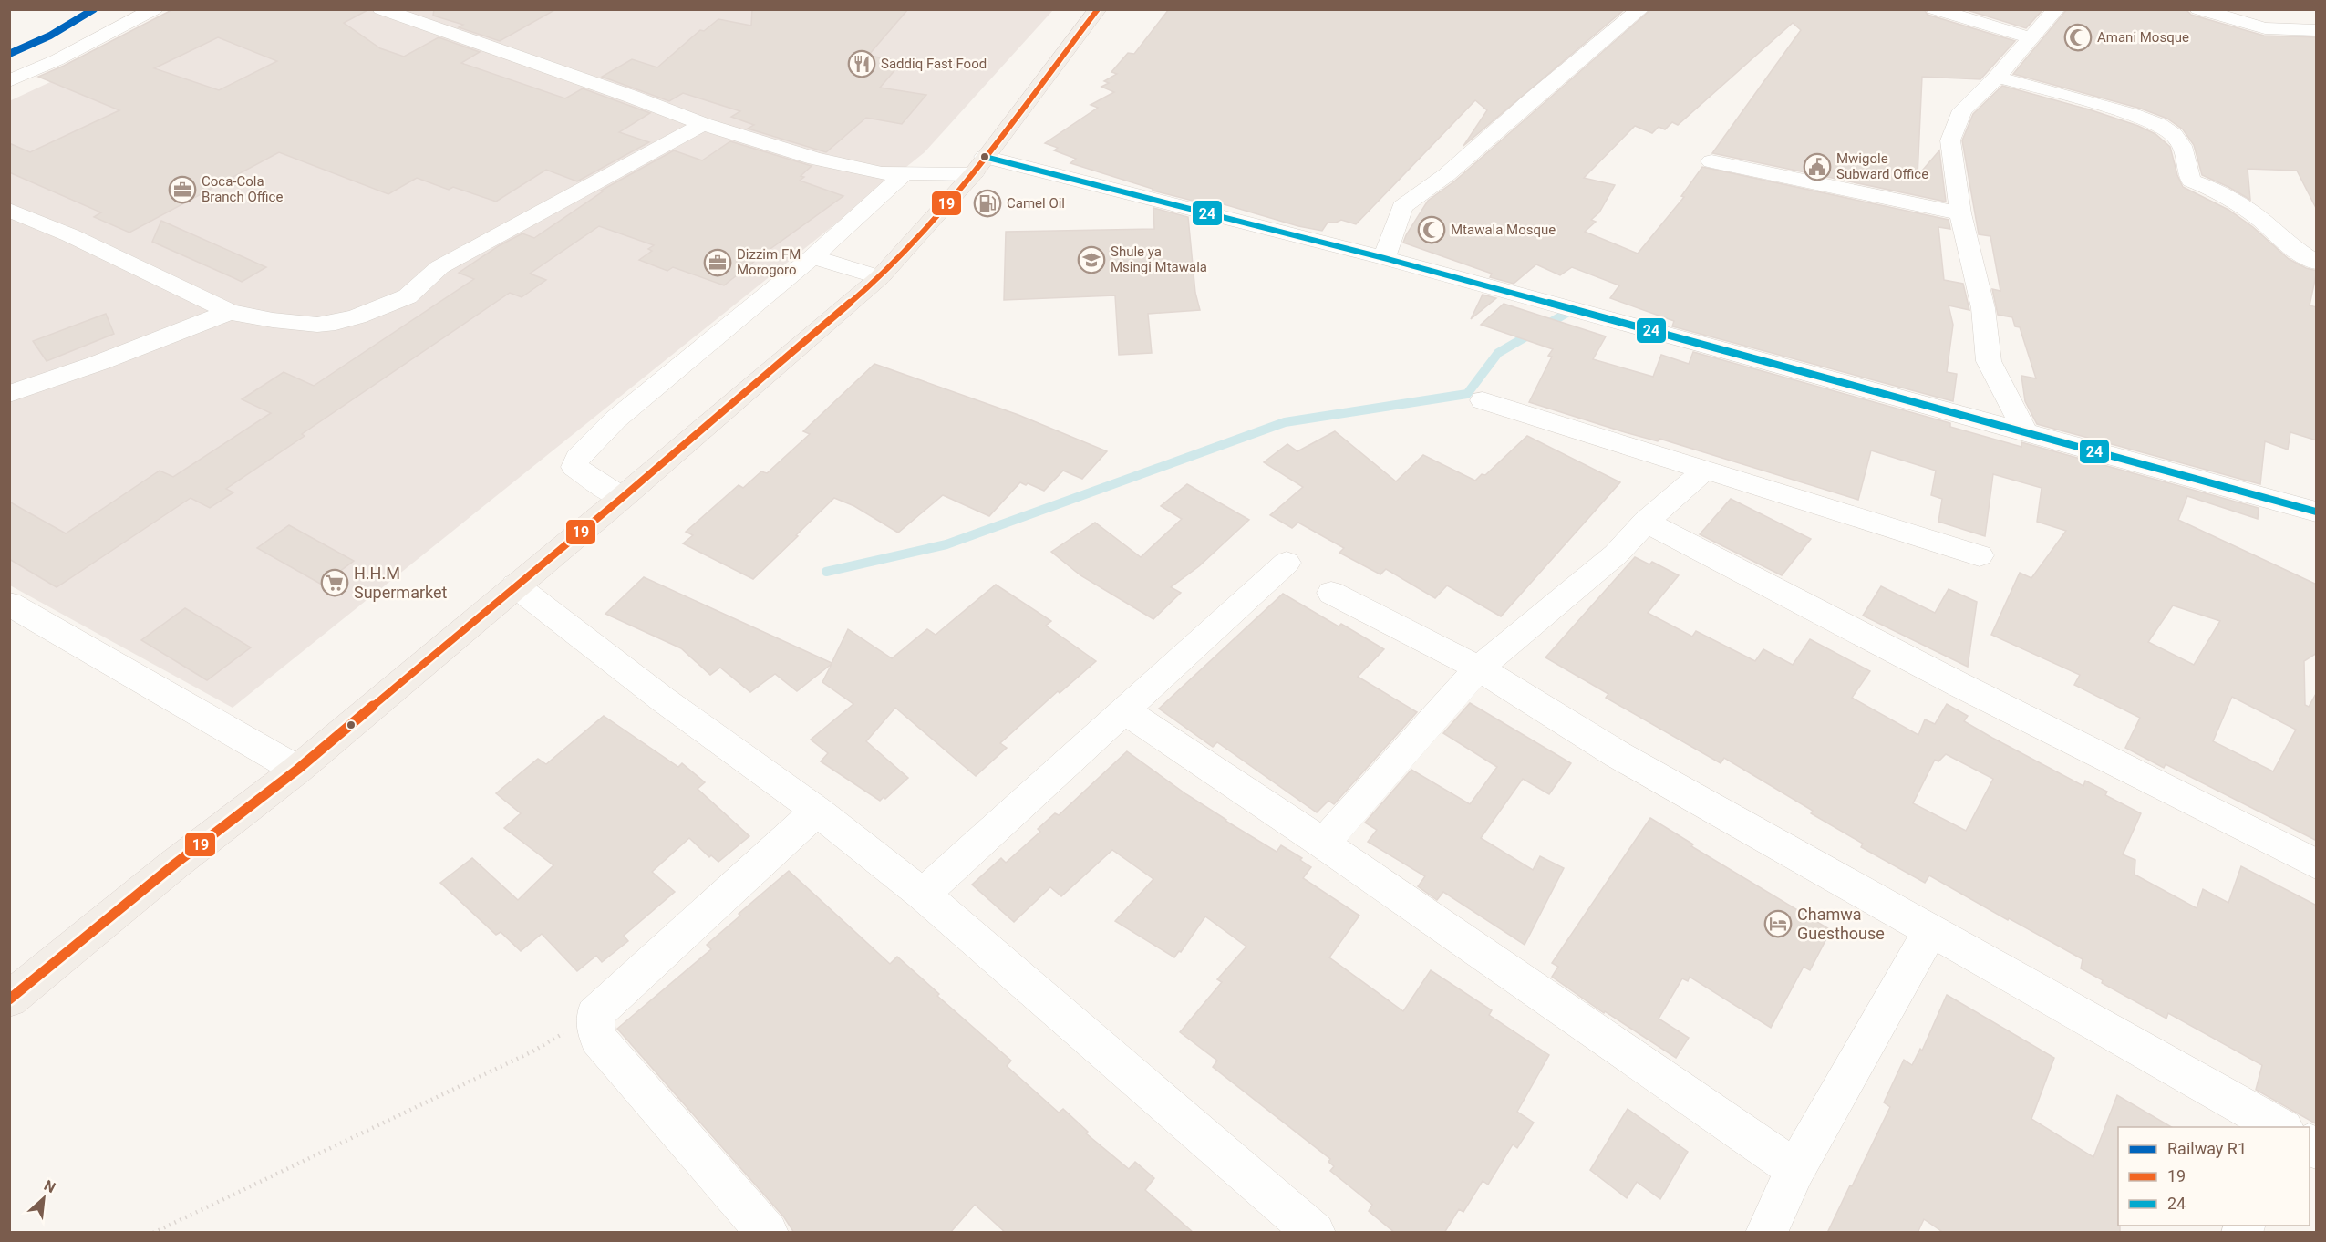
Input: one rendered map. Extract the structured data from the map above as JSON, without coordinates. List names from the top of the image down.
{
  "places": {
    "mosque": ["Amani Mosque", "Mtawala Mosque"],
    "restaurant": ["Saddiq Fast Food"],
    "public building": ["Mwigole Subward Office"],
    "office": ["Coca-Cola Branch Office", "Dizzim FM Morogoro"],
    "fuel station": ["Camel Oil"],
    "school or university": ["Shule ya Msingi Mtawala"],
    "supermarket": ["H.H.M Supermarket"],
    "hotel": ["Chamwa Guesthouse"]
  },
  "lines": ["rail line R1", "transit line 19", "transit line 24"],
  "legend": ["Railway R1", "19", "24"],
  "north": "top right"
}
